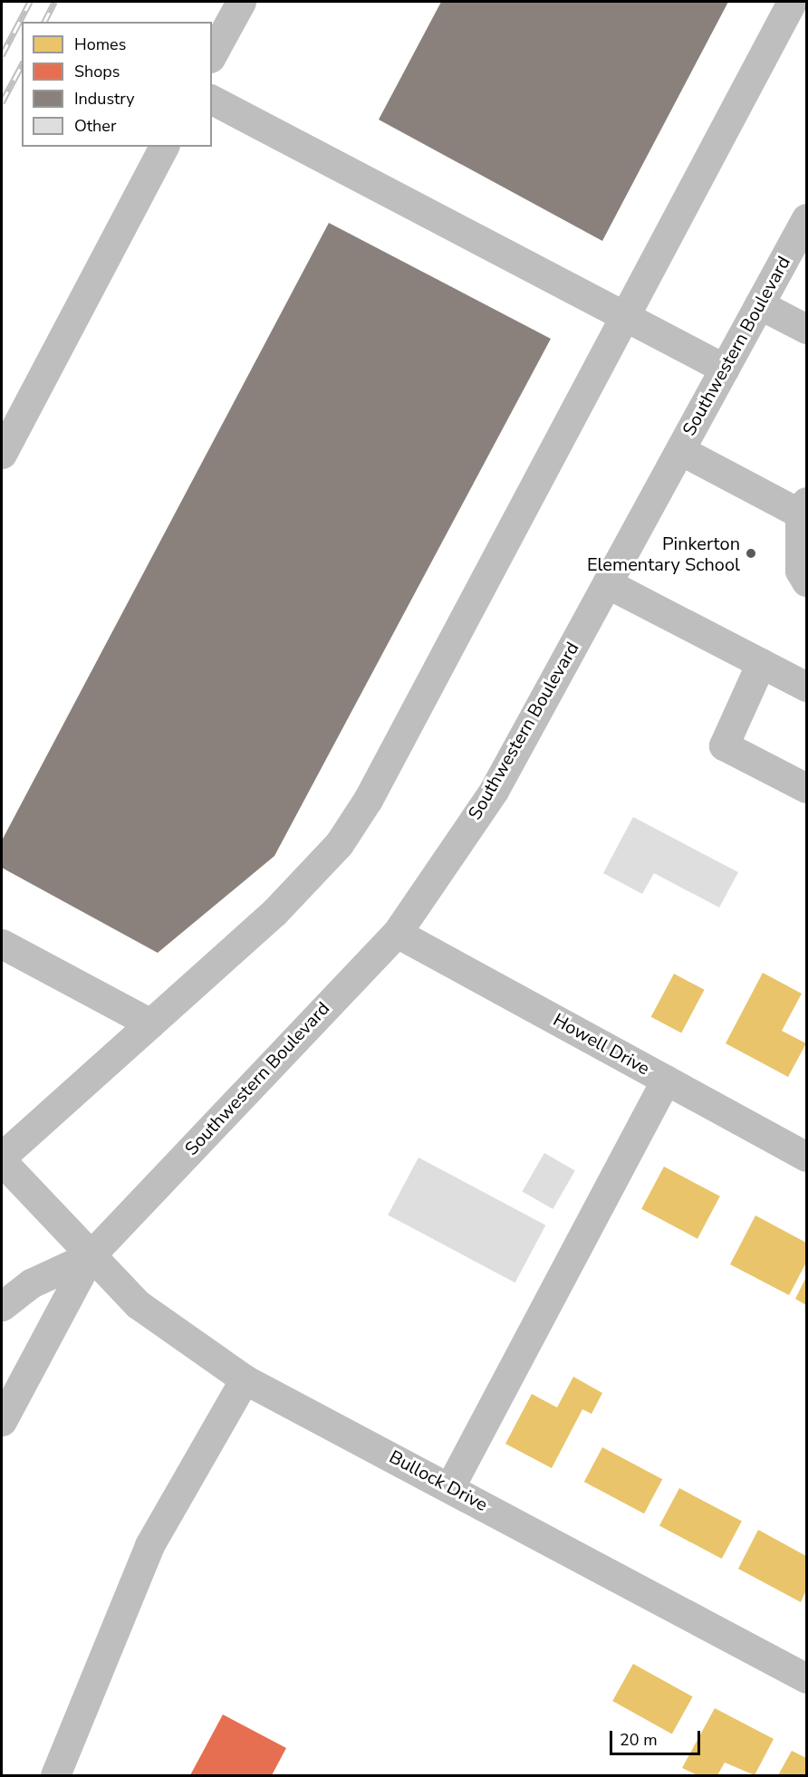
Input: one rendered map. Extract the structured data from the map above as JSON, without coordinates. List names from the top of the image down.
{
  "streets": {
    "street": ["Southwestern Boulevard", "Howell Drive", "Bullock Drive"]
  },
  "crossings": [
    ["Southwestern Boulevard", "Howell Drive"],
    ["Southwestern Boulevard", "Bullock Drive"]
  ],
  "places": ["Pinkerton Elementary School"],
  "legend": [
    "Homes",
    "Shops",
    "Industry",
    "Other"
  ],
  "scale_bar": "20 m"
}
